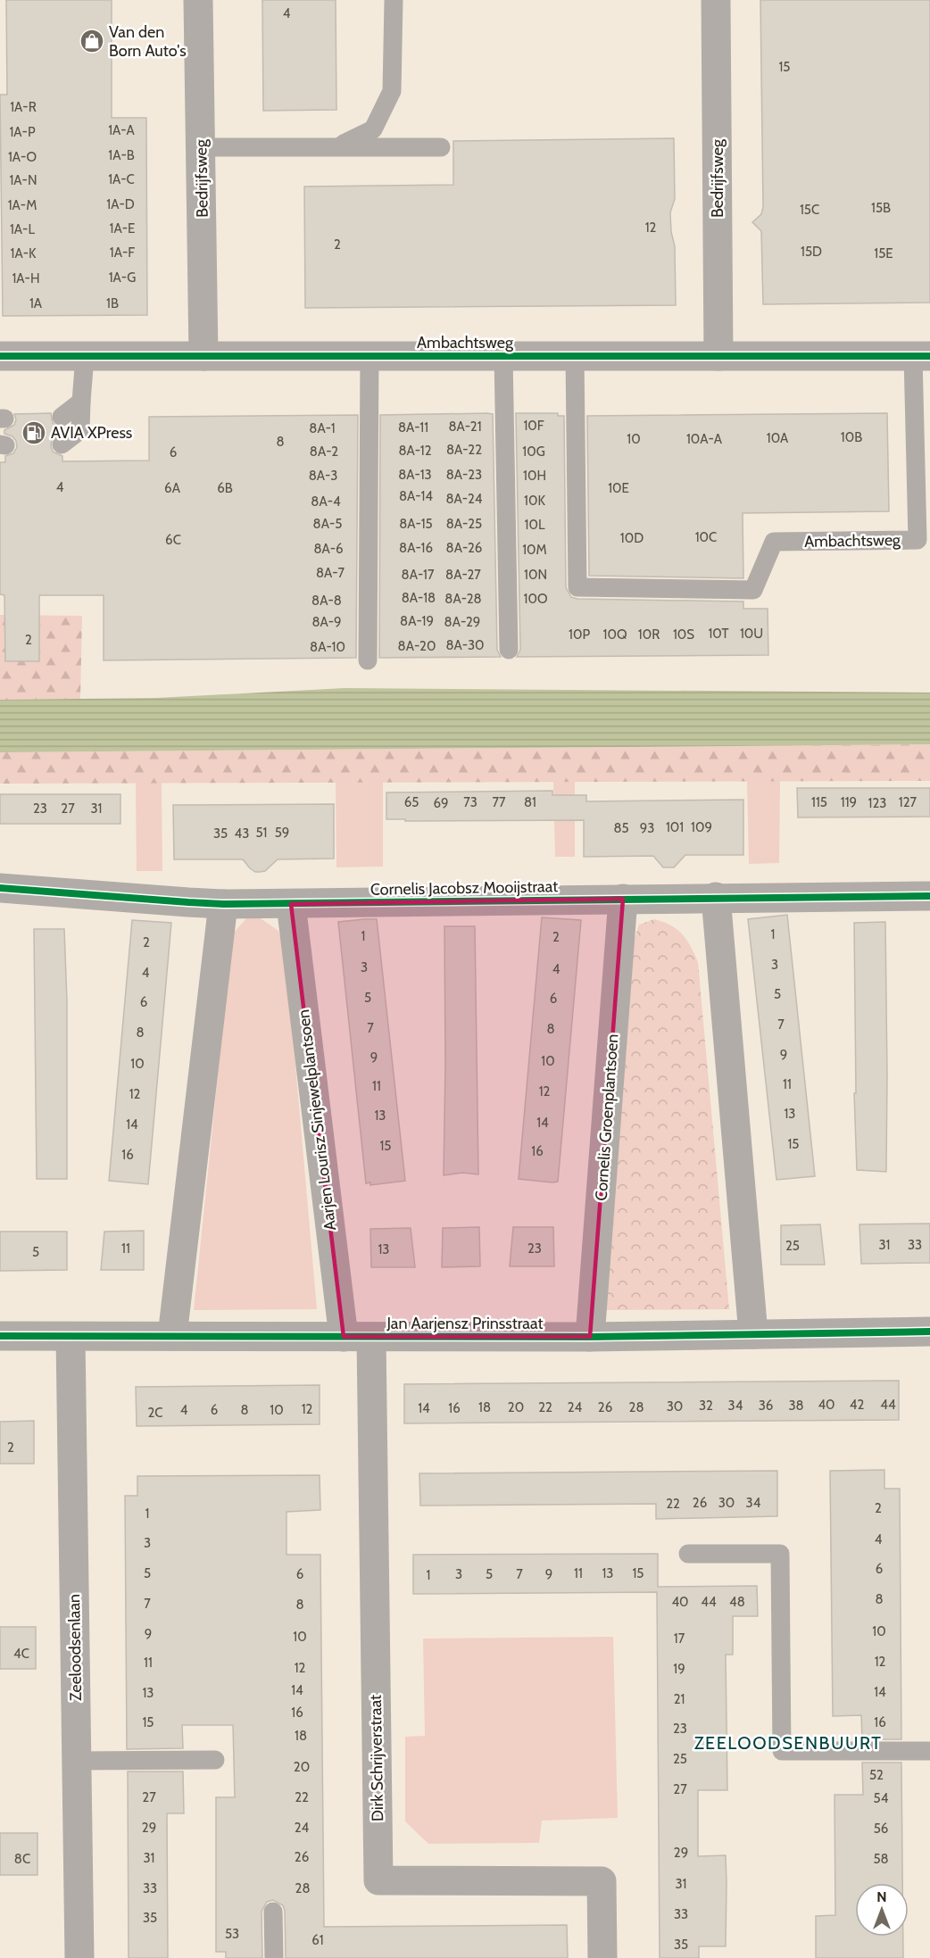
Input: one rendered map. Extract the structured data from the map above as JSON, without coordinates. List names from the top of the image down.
{
  "streets": {
    "street": [
      "Bedrijfsweg",
      "Ambachtsweg",
      "Cornelis Jacobsz Mooijstraat",
      "Cornelis Groenplantsoen",
      "Aarjen Lourisz Sinjewelplantsoen",
      "Jan Aarjensz Prinsstraat",
      "Zeeloodsenlaan",
      "Dirk Schrijverstraat"
    ]
  },
  "crossings": [
    ["Bedrijfsweg", "Ambachtsweg"],
    ["Cornelis Jacobsz Mooijstraat", "Cornelis Groenplantsoen"],
    ["Cornelis Jacobsz Mooijstraat", "Aarjen Lourisz Sinjewelplantsoen"],
    ["Cornelis Groenplantsoen", "Jan Aarjensz Prinsstraat"],
    ["Aarjen Lourisz Sinjewelplantsoen", "Jan Aarjensz Prinsstraat"],
    ["Aarjen Lourisz Sinjewelplantsoen", "Dirk Schrijverstraat"],
    ["Jan Aarjensz Prinsstraat", "Zeeloodsenlaan"],
    ["Jan Aarjensz Prinsstraat", "Dirk Schrijverstraat"]
  ],
  "districts": ["ZEELOODSENBUURT"],
  "places": {
    "shop": ["Van den Born Auto's"],
    "fuel station": ["AVIA XPress"]
  },
  "house_numbers": [
    "4",
    "15",
    "1A-R",
    "1A-A",
    "1A-P",
    "1A-B",
    "1A-O",
    "1A-C",
    "1A-N",
    "1A-D",
    "1A-M",
    "15B",
    "15C",
    "12",
    "1A-E",
    "1A-L",
    "2",
    "15D",
    "1A-F",
    "1A-K",
    "15E",
    "1A-G",
    "1A-H",
    "1A",
    "1B",
    "10F",
    "8A-21",
    "8A-11",
    "8A-1",
    "10B",
    "10A",
    "10",
    "10A-A",
    "8",
    "8A-22",
    "8A-12",
    "8A-2",
    "10G",
    "6",
    "8A-13",
    "8A-23",
    "8A-3",
    "10H",
    "4",
    "6A",
    "6B",
    "10E",
    "8A-14",
    "8A-24",
    "10K",
    "8A-4",
    "8A-5",
    "8A-15",
    "8A-25",
    "10L",
    "10C",
    "10D",
    "6C",
    "8A-16",
    "8A-26",
    "8A-6",
    "10M",
    "8A-7",
    "8A-17",
    "8A-27",
    "10N",
    "8A-18",
    "8A-28",
    "10O",
    "8A-8",
    "8A-19",
    "8A-9",
    "8A-29",
    "10T",
    "10U",
    "10P",
    "10Q",
    "10R",
    "10S",
    "2",
    "8A-30",
    "8A-20",
    "8A-10",
    "65",
    "73",
    "77",
    "81",
    "115",
    "119",
    "127",
    "69",
    "123",
    "23",
    "27",
    "31",
    "101",
    "109",
    "85",
    "93",
    "51",
    "59",
    "35",
    "43",
    "1",
    "1",
    "2",
    "2",
    "3",
    "3",
    "4",
    "4",
    "5",
    "5",
    "6",
    "6",
    "7",
    "7",
    "8",
    "8",
    "9",
    "9",
    "10",
    "10",
    "11",
    "11",
    "12",
    "12",
    "13",
    "13",
    "14",
    "14",
    "15",
    "15",
    "16",
    "16",
    "31",
    "33",
    "25",
    "11",
    "23",
    "13",
    "5",
    "40",
    "42",
    "44",
    "32",
    "34",
    "36",
    "38",
    "30",
    "18",
    "20",
    "22",
    "24",
    "26",
    "28",
    "14",
    "16",
    "12",
    "4",
    "6",
    "8",
    "10",
    "2C",
    "2",
    "26",
    "30",
    "34",
    "22",
    "2",
    "1",
    "4",
    "3",
    "6",
    "5",
    "11",
    "13",
    "15",
    "6",
    "3",
    "5",
    "7",
    "9",
    "1",
    "8",
    "40",
    "44",
    "48",
    "7",
    "8",
    "10",
    "9",
    "10",
    "17",
    "4C",
    "12",
    "11",
    "12",
    "19",
    "14",
    "14",
    "13",
    "21",
    "16",
    "15",
    "16",
    "23",
    "18",
    "25",
    "20",
    "52",
    "27",
    "27",
    "22",
    "54",
    "29",
    "24",
    "56",
    "29",
    "26",
    "31",
    "8C",
    "58",
    "31",
    "33",
    "28",
    "33",
    "35",
    "53",
    "61",
    "35"
  ],
  "north": "top"
}
